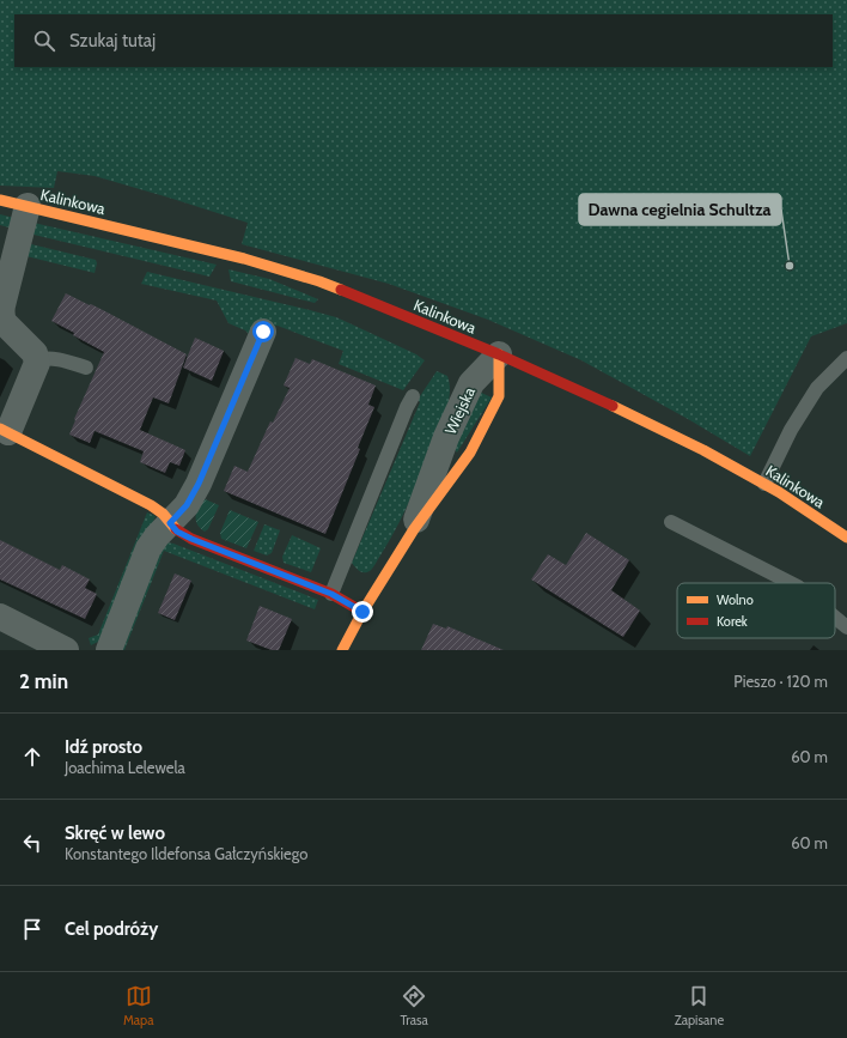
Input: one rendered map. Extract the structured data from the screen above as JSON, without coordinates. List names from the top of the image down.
{
  "streets": {
    "street": ["Kalinkowa", "Wiejska"]
  },
  "crossings": [
    ["Kalinkowa", "Wiejska"]
  ],
  "places": ["Dawna cegielnia Schultza"],
  "legend": ["Wolno", "Korek"],
  "page": {
    "search": "Szukaj tutaj",
    "heading": ["2 min", "Pieszo · 120 m"],
    "list": [
      ["Idź prosto", "Joachima Lelewela", "60 m"],
      ["Skręć w lewo", "Konstantego Ildefonsa Gałczyńskiego", "60 m"],
      "Cel podróży"
    ],
    "nav": ["Mapa", "Trasa", "Zapisane"]
  }
}
